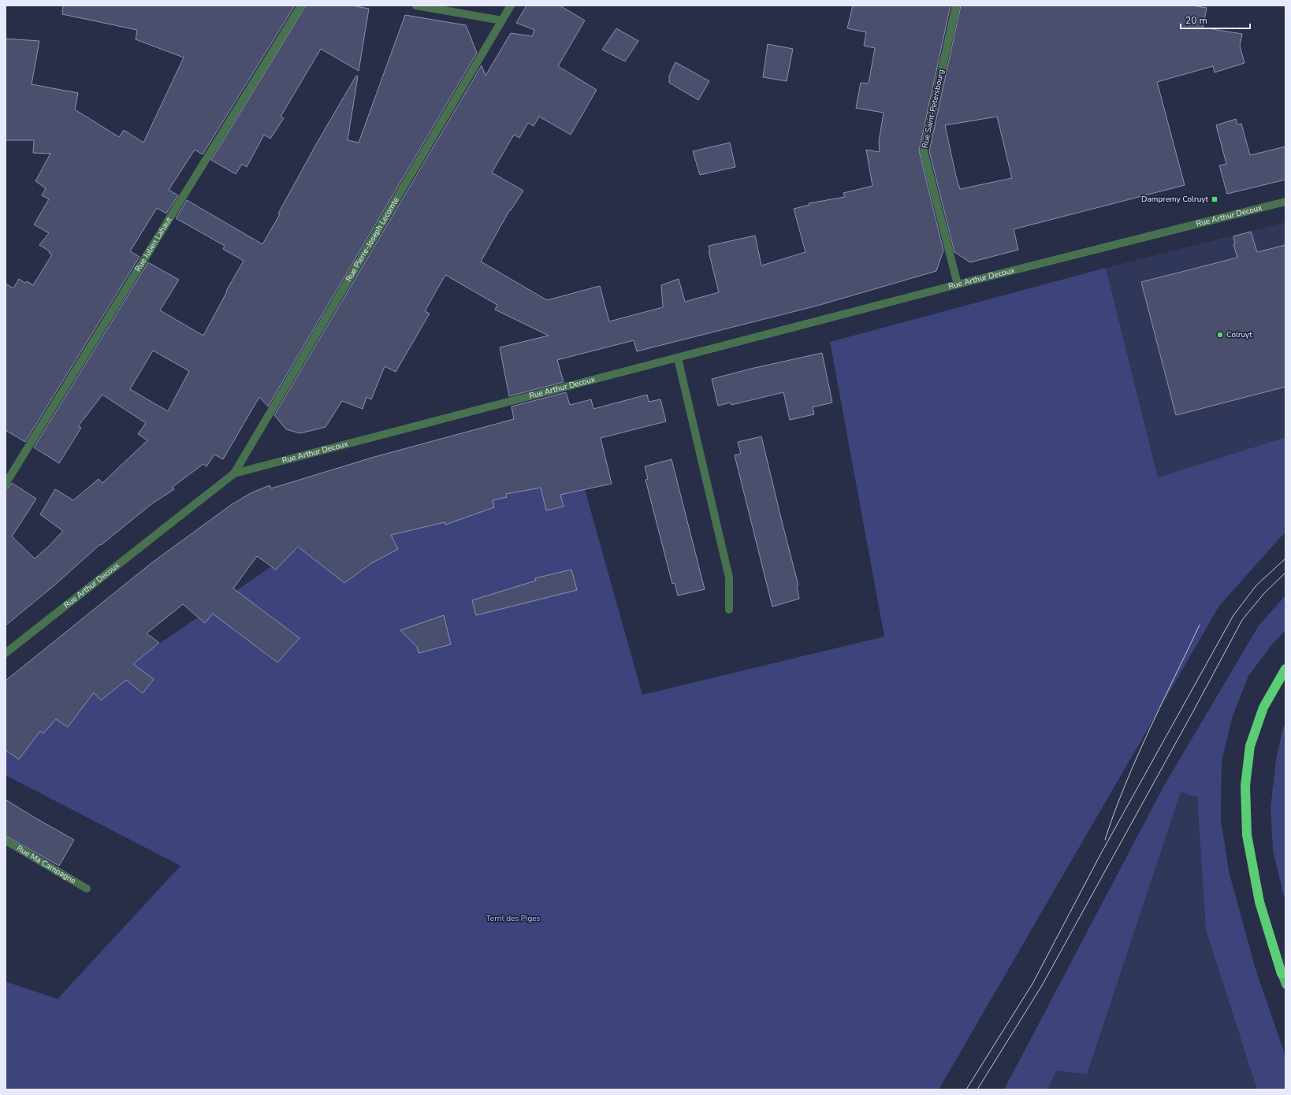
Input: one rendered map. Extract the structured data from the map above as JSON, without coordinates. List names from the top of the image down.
{
  "streets": {
    "street": [
      "Rue Saint-Petersbourg",
      "Rue Arthur Decoux",
      "Rue Pierre-Joseph Lecomte",
      "Rue Julien Lahaut",
      "Rue Ma Campagne"
    ]
  },
  "crossings": [
    ["Rue Saint-Petersbourg", "Rue Arthur Decoux"],
    ["Rue Arthur Decoux", "Rue Pierre-Joseph Lecomte"]
  ],
  "parks": ["Terril des Piges"],
  "places": {
    "transit": ["Dampremy Colruyt"],
    "other": ["Colruyt"]
  },
  "scale_bar": "20 m"
}
